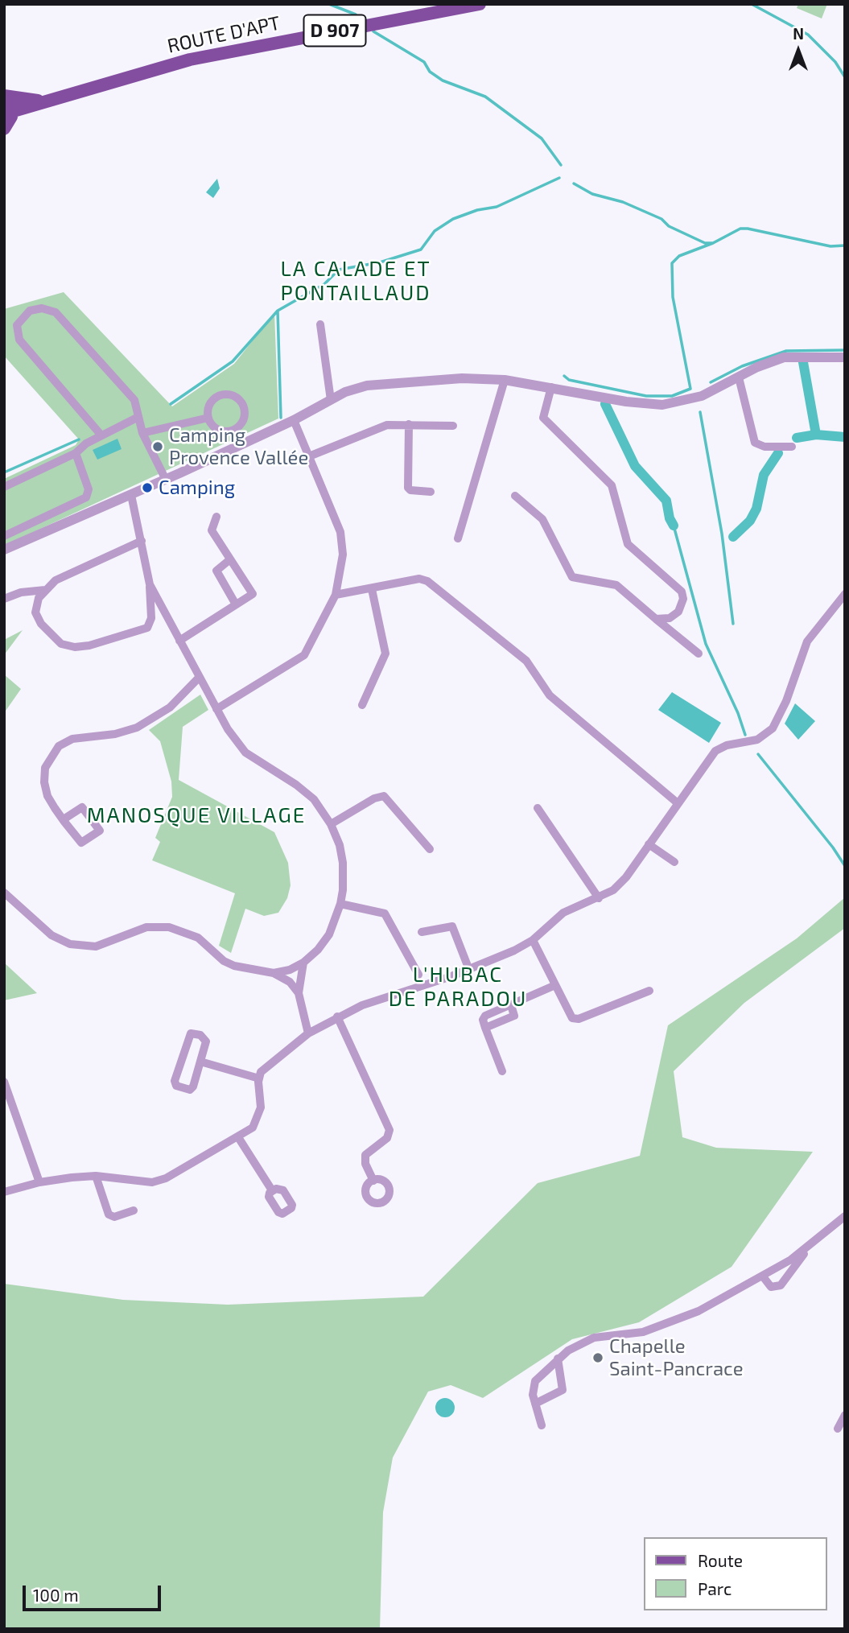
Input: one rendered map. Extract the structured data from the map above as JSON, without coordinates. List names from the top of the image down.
{
  "streets": {
    "main road": ["D 907", "ROUTE D'APT"]
  },
  "districts": ["LA CALADE ET PONTAILLAUD", "MANOSQUE VILLAGE", "L'HUBAC DE PARADOU"],
  "places": ["Camping Provence Vallée", "Camping", "Chapelle Saint-Pancrace"],
  "legend": ["Route", "Parc"],
  "scale_bar": "100 m",
  "north": "top"
}
